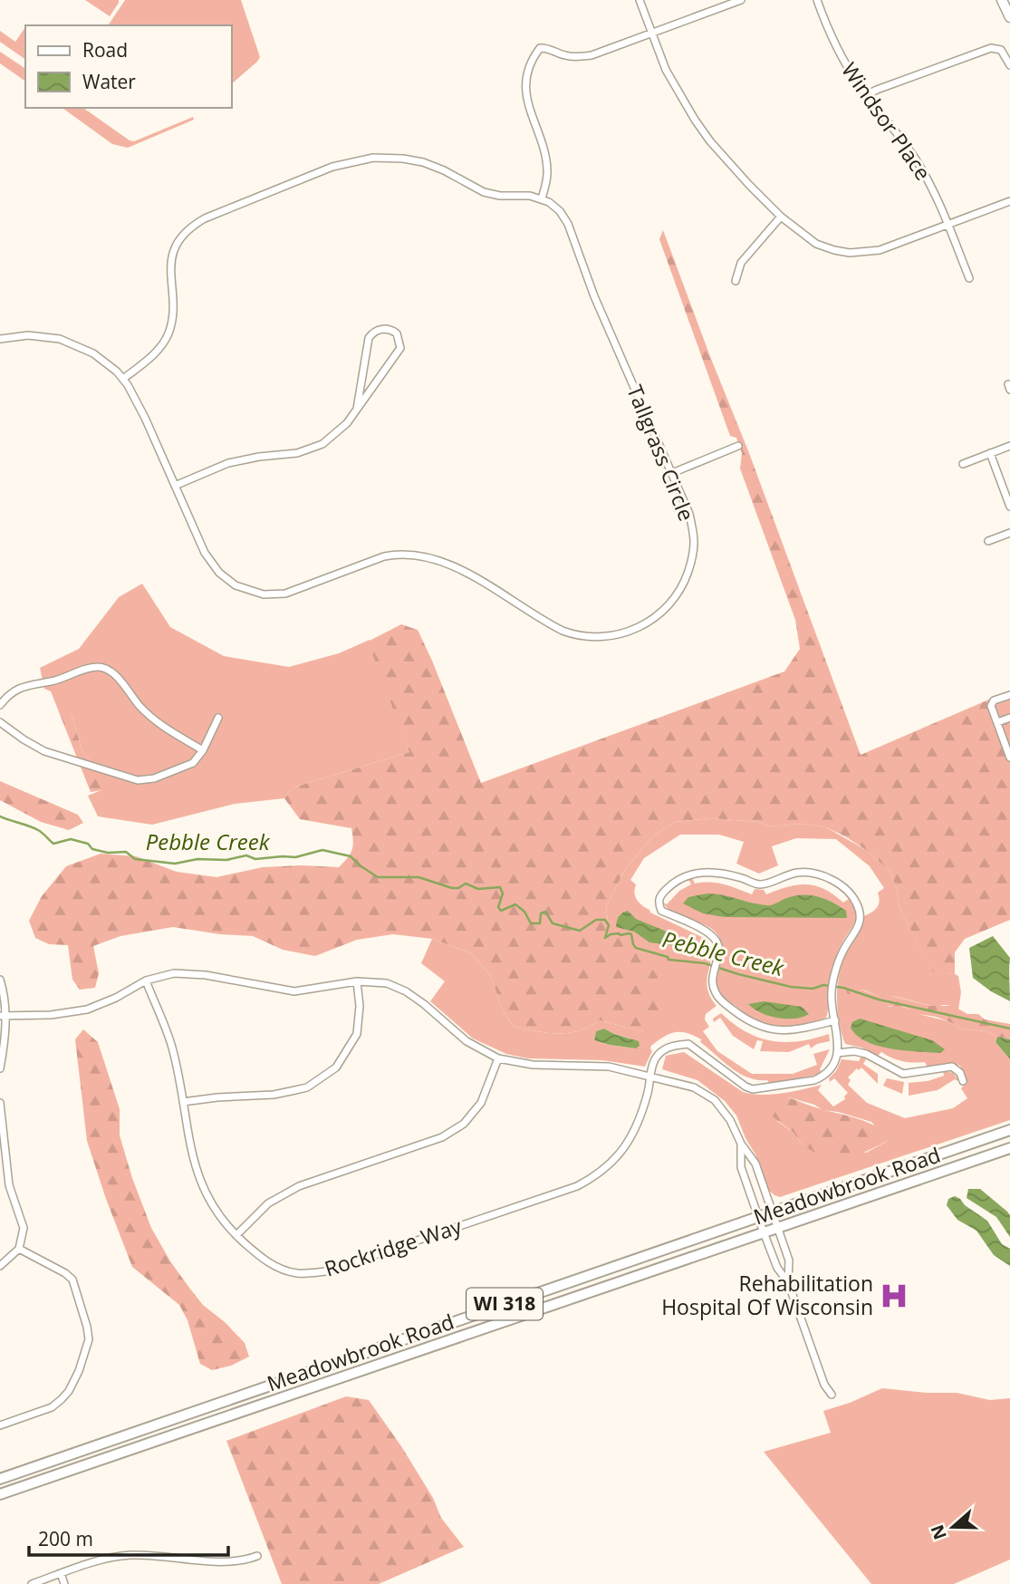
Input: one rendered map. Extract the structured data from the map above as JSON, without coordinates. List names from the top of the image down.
{
  "streets": {
    "main road": ["Meadowbrook Road", "WI 318"],
    "street": ["Windsor Place", "Tallgrass Circle", "Rockridge Way"]
  },
  "water": ["Pebble Creek"],
  "places": {
    "hospital": ["Rehabilitation Hospital Of Wisconsin"]
  },
  "legend": ["Road", "Water"],
  "scale_bar": "200 m",
  "north": "left"
}
